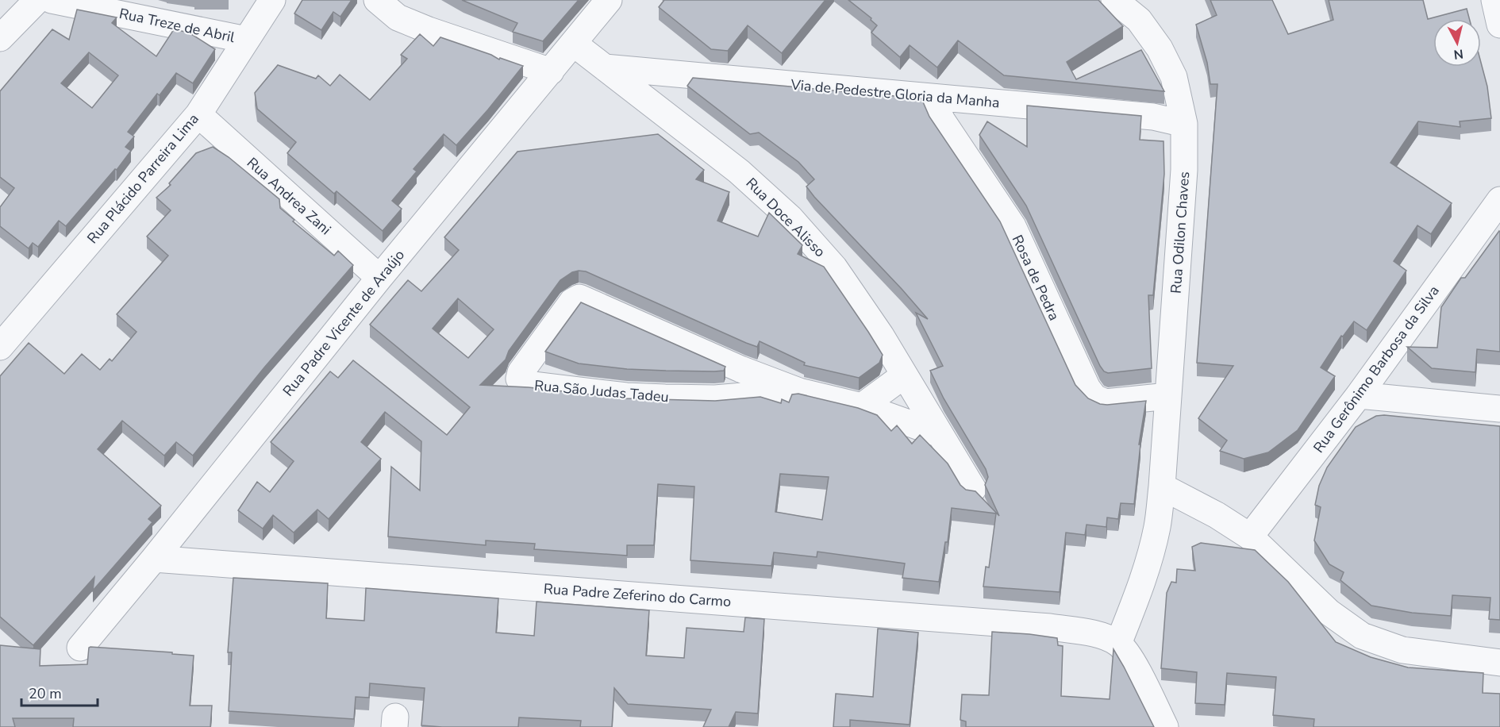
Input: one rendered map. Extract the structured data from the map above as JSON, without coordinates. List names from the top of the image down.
{
  "streets": {
    "street": [
      "Rua Treze de Abril",
      "Via de Pedestre Gloria da Manha",
      "Rua Plácido Parreira Lima",
      "Rua Andrea Zani",
      "Rua Doce Alisso",
      "Rua Odilon Chaves",
      "Rosa de Pedra",
      "Rua Padre Vicente de Araújo",
      "Rua Gerônimo Barbosa da Silva",
      "Rua São Judas Tadeu",
      "Rua Padre Zeferino do Carmo"
    ]
  },
  "crossings": [
    ["Rua Treze de Abril", "Rua Plácido Parreira Lima"],
    ["Via de Pedestre Gloria da Manha", "Rua Doce Alisso"],
    ["Via de Pedestre Gloria da Manha", "Rua Odilon Chaves"],
    ["Via de Pedestre Gloria da Manha", "Rosa de Pedra"],
    ["Rua Plácido Parreira Lima", "Rua Andrea Zani"],
    ["Rua Andrea Zani", "Rua Padre Vicente de Araújo"],
    ["Rua Doce Alisso", "Rua Padre Vicente de Araújo"],
    ["Rua Doce Alisso", "Rua São Judas Tadeu"],
    ["Rua Odilon Chaves", "Rosa de Pedra"],
    ["Rua Odilon Chaves", "Rua Padre Zeferino do Carmo"],
    ["Rua Padre Vicente de Araújo", "Rua Padre Zeferino do Carmo"]
  ],
  "scale_bar": "20 m",
  "north": "bottom"
}
